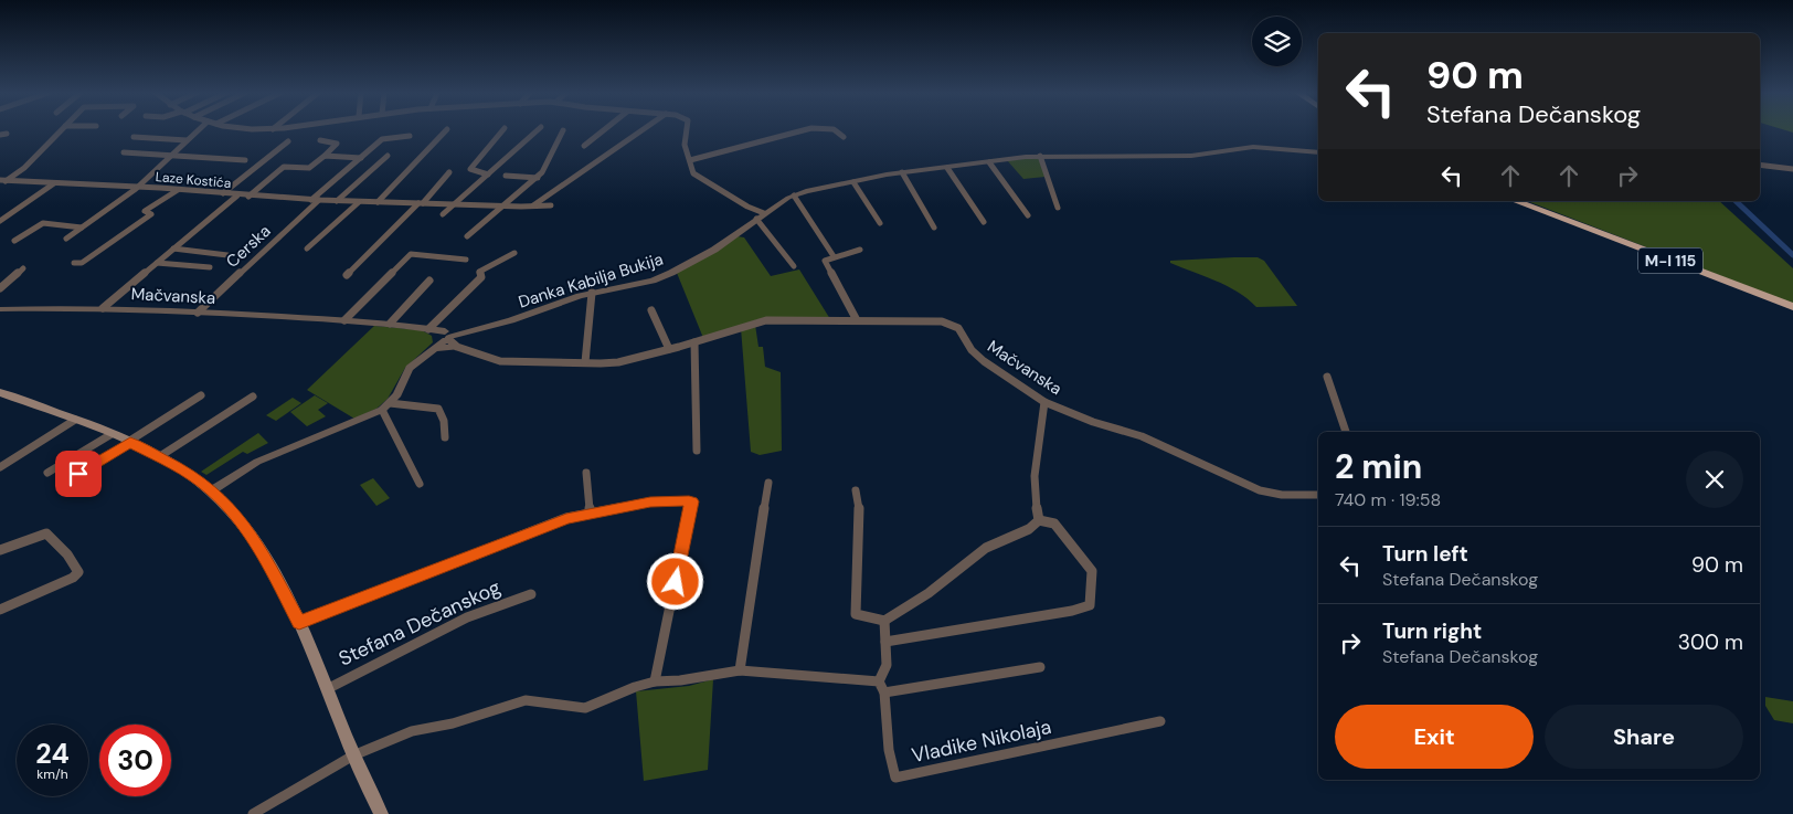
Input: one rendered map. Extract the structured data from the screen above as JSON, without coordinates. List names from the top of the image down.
{
  "streets": {
    "main road": ["M-I 115", "Stefana Dečanskog"],
    "street": [
      "Laze Kostića",
      "Cerska",
      "Danka Kabilja Bukija",
      "Mačvanska",
      "Vladike Nikolaja"
    ]
  },
  "crossings": [
    ["Laze Kostića", "Cerska"],
    ["Cerska", "Mačvanska"]
  ],
  "page": {
    "turn": ["90 m", "Stefana Dečanskog"],
    "heading": ["2 min", "740 m · 19:58"],
    "list": [
      {
        "name": "Turn left",
        "note": "Stefana Dečanskog",
        "value": "90 m"
      },
      {
        "name": "Turn right",
        "note": "Stefana Dečanskog",
        "value": "300 m"
      }
    ],
    "buttons": ["Exit", "Share"],
    "speed": "24 km/h",
    "limit": "30"
  }
}
